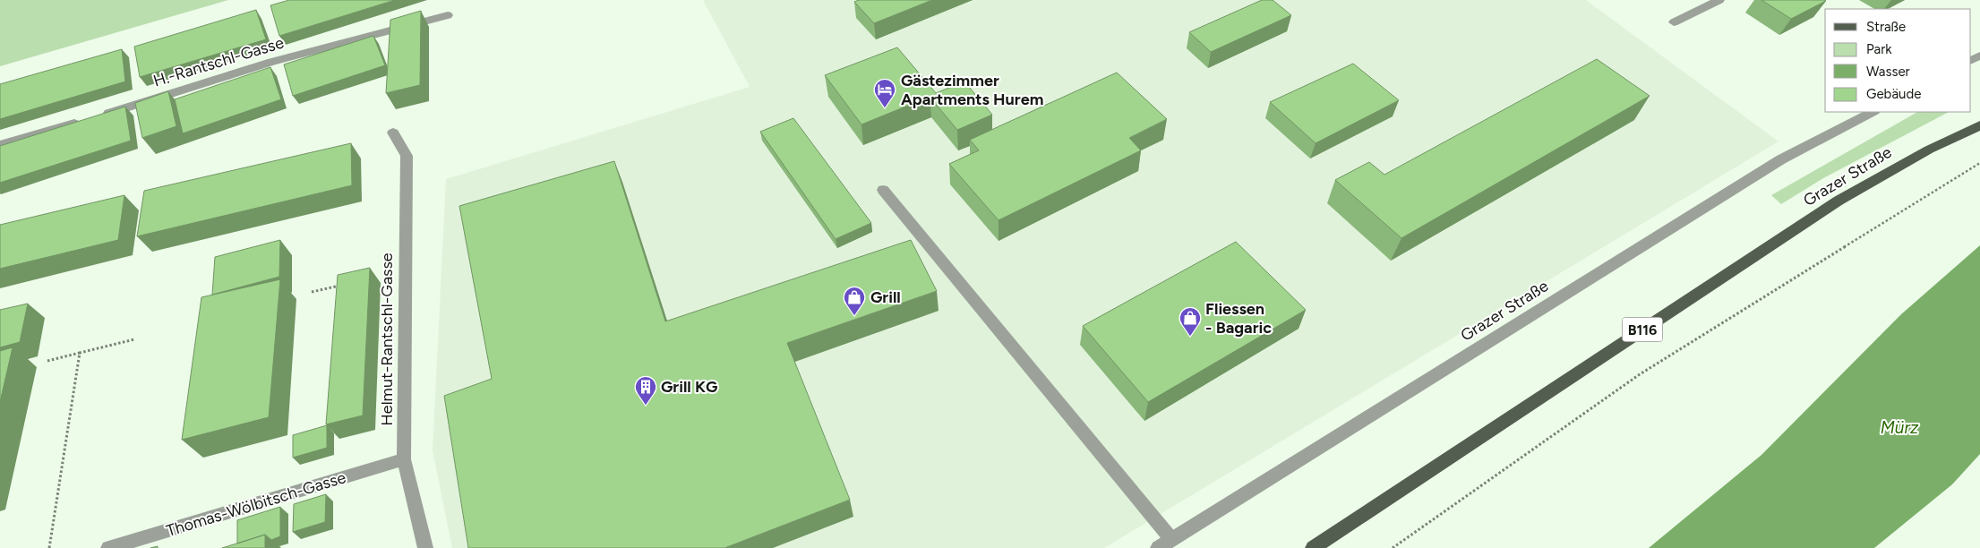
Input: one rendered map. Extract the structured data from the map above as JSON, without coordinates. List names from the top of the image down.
{
  "streets": {
    "main road": ["Grazer Straße", "B116"],
    "street": ["H.-Rantschl-Gasse", "Helmut-Rantschl-Gasse", "Thomas-Wölbitsch-Gasse"]
  },
  "crossings": [
    ["Helmut-Rantschl-Gasse", "Thomas-Wölbitsch-Gasse"]
  ],
  "water": ["Mürz"],
  "places": {
    "hotel": ["Gästezimmer Apartments Hurem"],
    "shop": ["Grill", "Fliessen - Bagaric"],
    "building": ["Grill KG"]
  },
  "legend": [
    "Straße",
    "Park",
    "Wasser",
    "Gebäude"
  ]
}
